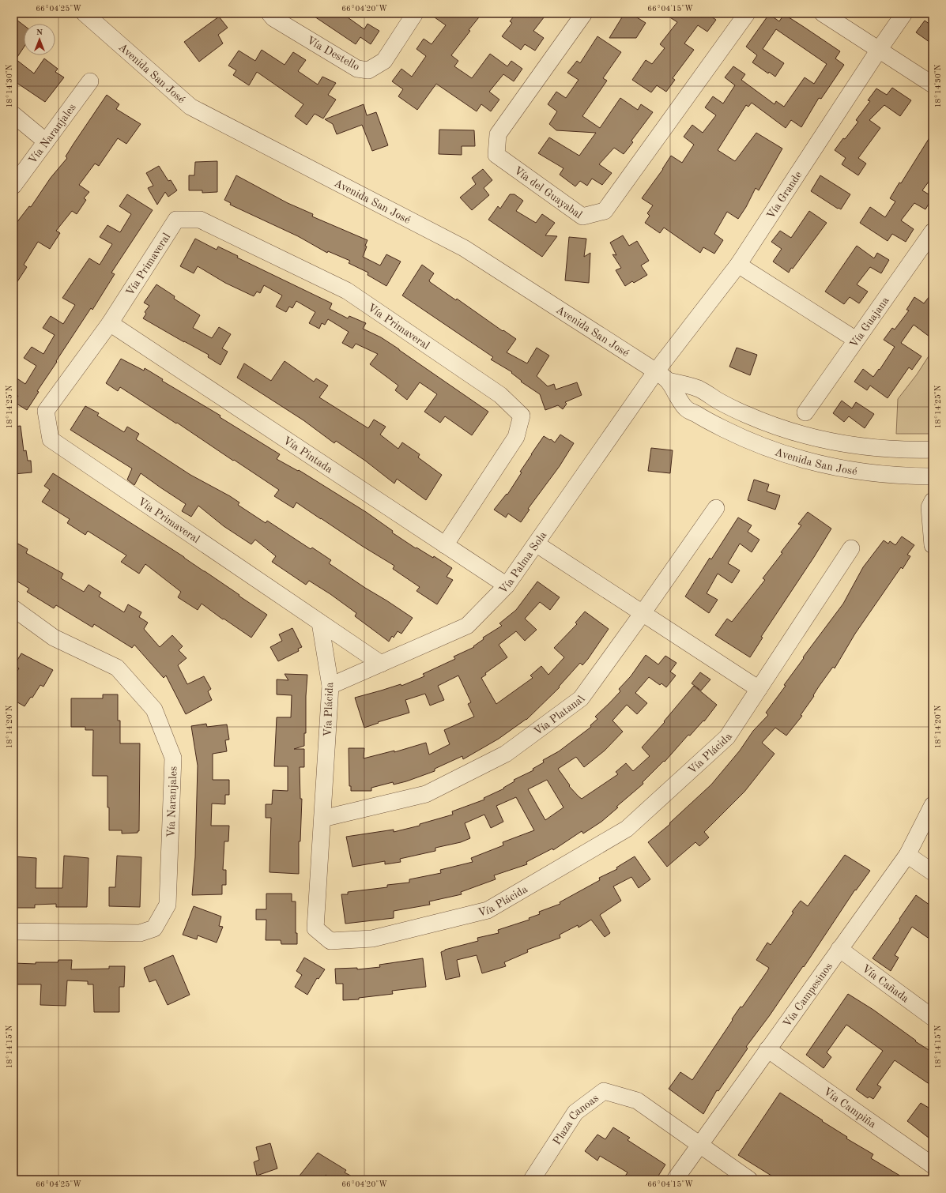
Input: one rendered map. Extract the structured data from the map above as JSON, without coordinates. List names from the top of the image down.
{
  "streets": {
    "street": [
      "Vía Destello",
      "Avenida San José",
      "Vía Naranjales",
      "Vía del Guayabal",
      "Vía Grande",
      "Vía Primaveral",
      "Vía Guajana",
      "Vía Pintada",
      "Vía Palma Sola",
      "Vía Plácida",
      "Vía Platanal",
      "Vía Cañada",
      "Vía Campesinos",
      "Vía Campiña",
      "Plaza Canoas"
    ]
  },
  "crossings": [
    ["Avenida San José", "Vía Grande"],
    ["Avenida San José", "Vía Palma Sola"],
    ["Vía Grande", "Vía Palma Sola"],
    ["Vía Primaveral", "Vía Pintada"],
    ["Vía Primaveral", "Vía Palma Sola"],
    ["Vía Primaveral", "Vía Plácida"],
    ["Vía Pintada", "Vía Palma Sola"],
    ["Vía Palma Sola", "Vía Plácida"],
    ["Vía Plácida", "Vía Platanal"],
    ["Vía Cañada", "Vía Campesinos"],
    ["Vía Campesinos", "Vía Campiña"],
    ["Vía Campesinos", "Plaza Canoas"]
  ],
  "north": "top",
  "coordinates": [
    "66°04'25\"W",
    "66°04'20\"W",
    "66°04'15\"W",
    "18°14'30\"N",
    "18°14'25\"N",
    "18°14'20\"N",
    "18°14'15\"N"
  ]
}
